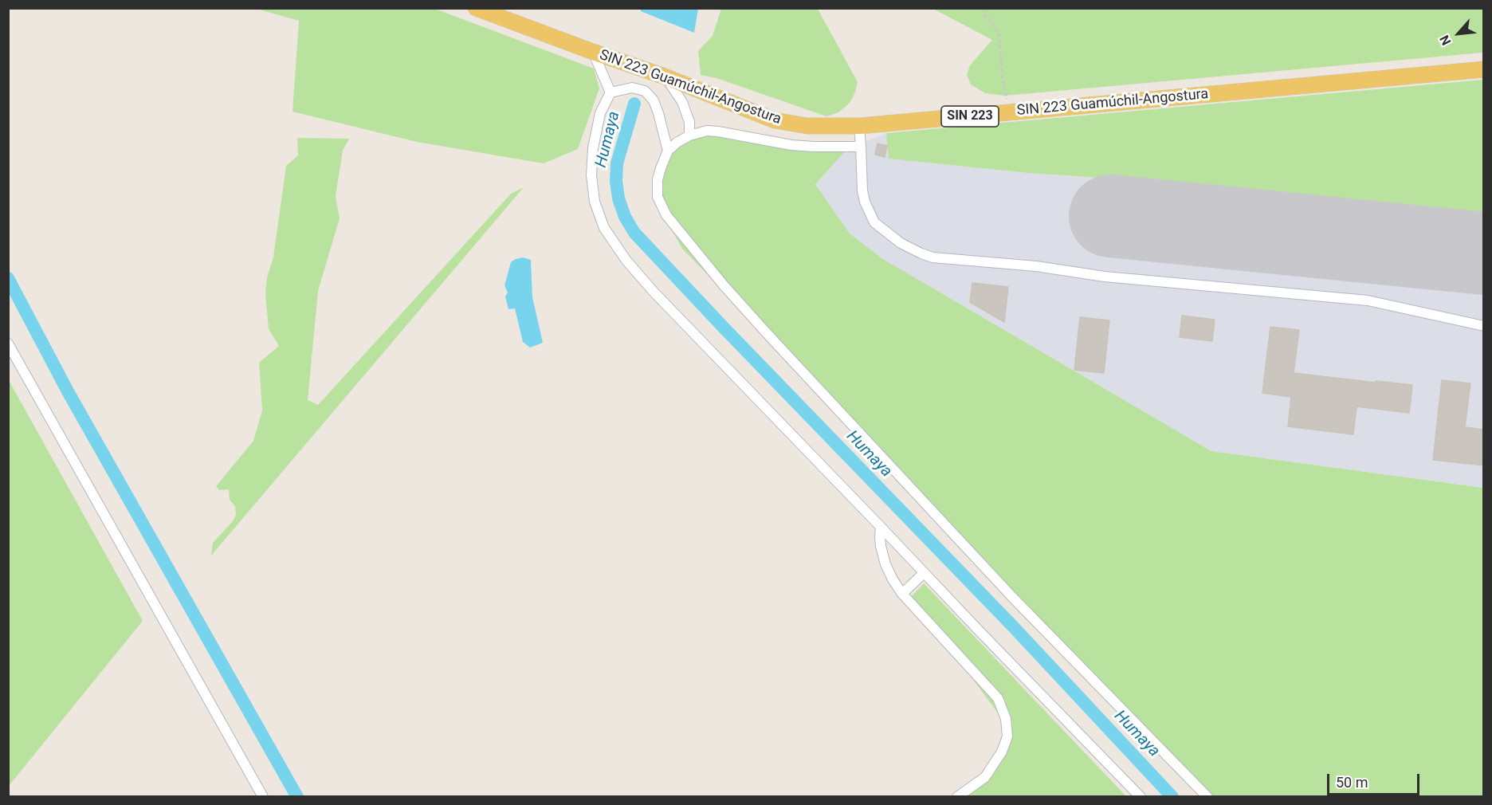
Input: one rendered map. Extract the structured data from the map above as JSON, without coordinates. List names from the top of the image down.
{
  "streets": {
    "main road": ["SIN 223 Guamúchil-Angostura", "SIN 223"]
  },
  "water": ["Humaya"],
  "scale_bar": "50 m",
  "north": "bottom left"
}
